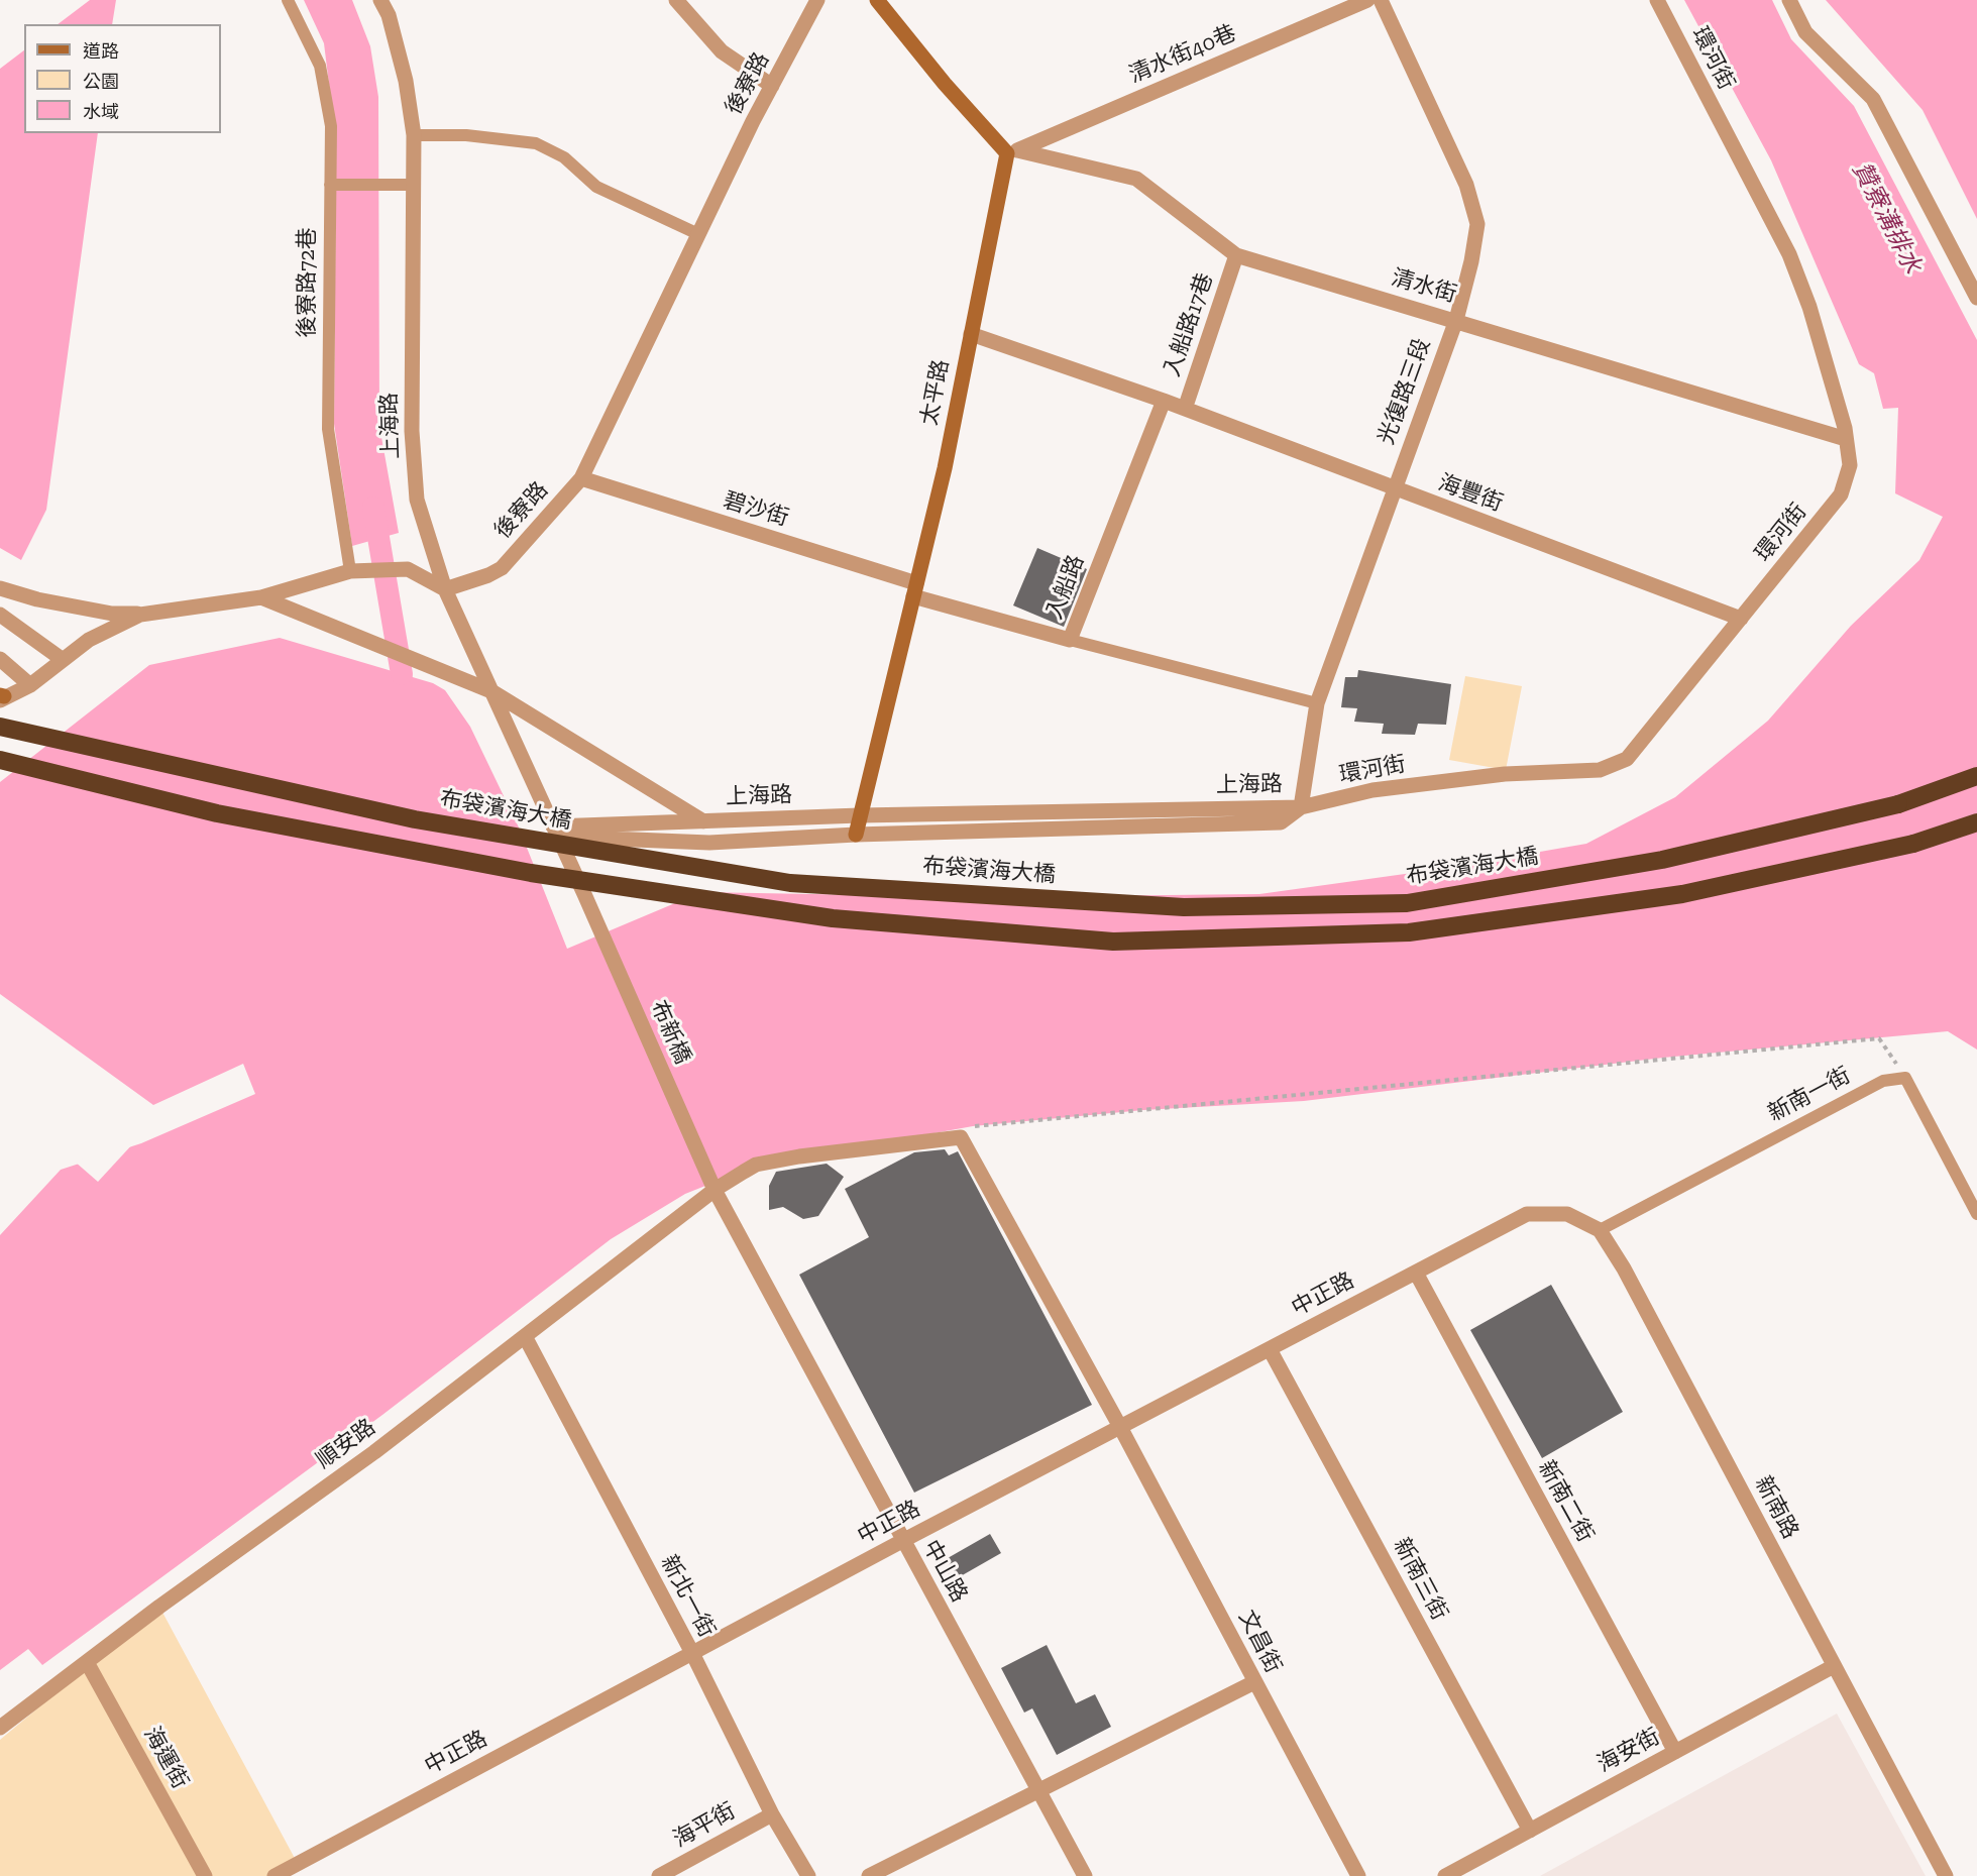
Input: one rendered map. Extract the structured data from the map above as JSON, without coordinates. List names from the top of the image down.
{
  "streets": {
    "highway": ["布袋濱海大橋"],
    "main road": ["太平路"],
    "street": [
      "清水街40巷",
      "環河街",
      "後寮路",
      "清水街",
      "入船路17巷",
      "光復路三段",
      "上海路",
      "海豐街",
      "碧沙街",
      "入船路",
      "布新橋",
      "中正路",
      "順安路",
      "新南二街",
      "新南路",
      "中山路",
      "新南三街",
      "新北一街",
      "文昌街",
      "海安街",
      "海運街",
      "海平街"
    ],
    "lane": ["後寮路72巷", "新南一街"]
  },
  "crossings": [
    ["清水街40巷", "清水街"],
    ["清水街40巷", "太平路"],
    ["環河街", "清水街"],
    ["環河街", "光復路三段"],
    ["環河街", "上海路"],
    ["環河街", "海豐街"],
    ["後寮路", "上海路"],
    ["後寮路", "碧沙街"],
    ["清水街", "入船路17巷"],
    ["清水街", "光復路三段"],
    ["清水街", "太平路"],
    ["入船路17巷", "海豐街"],
    ["光復路三段", "上海路"],
    ["光復路三段", "海豐街"],
    ["太平路", "上海路"],
    ["太平路", "碧沙街"],
    ["太平路", "入船路"],
    ["上海路", "布新橋"],
    ["碧沙街", "入船路"],
    ["布新橋", "順安路"],
    ["布新橋", "中山路"],
    ["新南一街", "中正路"],
    ["新南一街", "新南路"],
    ["中正路", "新南二街"],
    ["中正路", "新南路"],
    ["中正路", "中山路"],
    ["中正路", "新南三街"],
    ["中正路", "新北一街"],
    ["中正路", "文昌街"],
    ["順安路", "中山路"],
    ["順安路", "新北一街"],
    ["順安路", "文昌街"],
    ["順安路", "海運街"],
    ["新南二街", "海安街"],
    ["新南路", "海安街"],
    ["新南三街", "海安街"],
    ["新北一街", "海平街"]
  ],
  "water": ["贊寮溝排水"],
  "legend": ["道路", "公園", "水域"]
}
